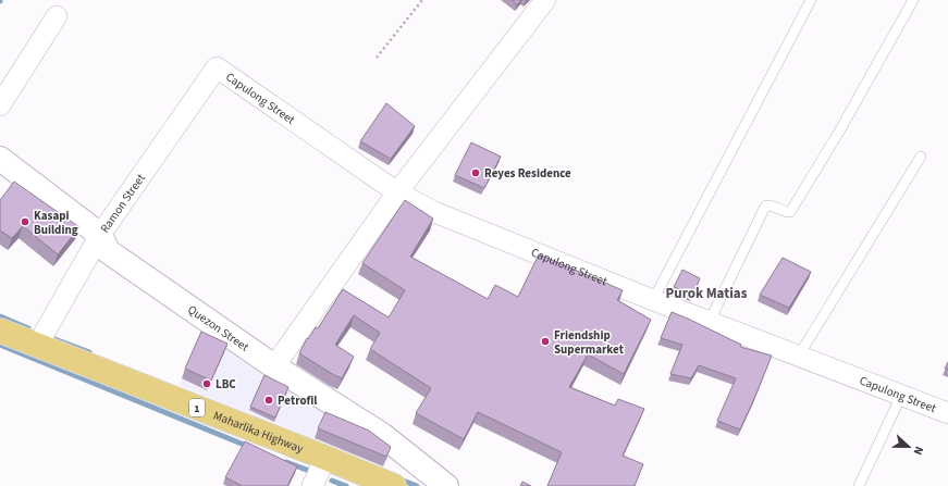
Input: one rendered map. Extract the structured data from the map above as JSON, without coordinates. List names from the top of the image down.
{
  "streets": {
    "main road": ["1", "Maharlika Highway"],
    "street": ["Capulong Street", "Ramon Street", "Quezon Street"]
  },
  "crossings": [
    ["Capulong Street", "Ramon Street"],
    ["Ramon Street", "Quezon Street"],
    ["Ramon Street", "Maharlika Highway"]
  ],
  "districts": ["Purok Matias"],
  "places": [
    "Reyes Residence",
    "Kasapi Building",
    "Friendship Supermarket",
    "LBC",
    "Petrofil"
  ],
  "north": "right"
}
